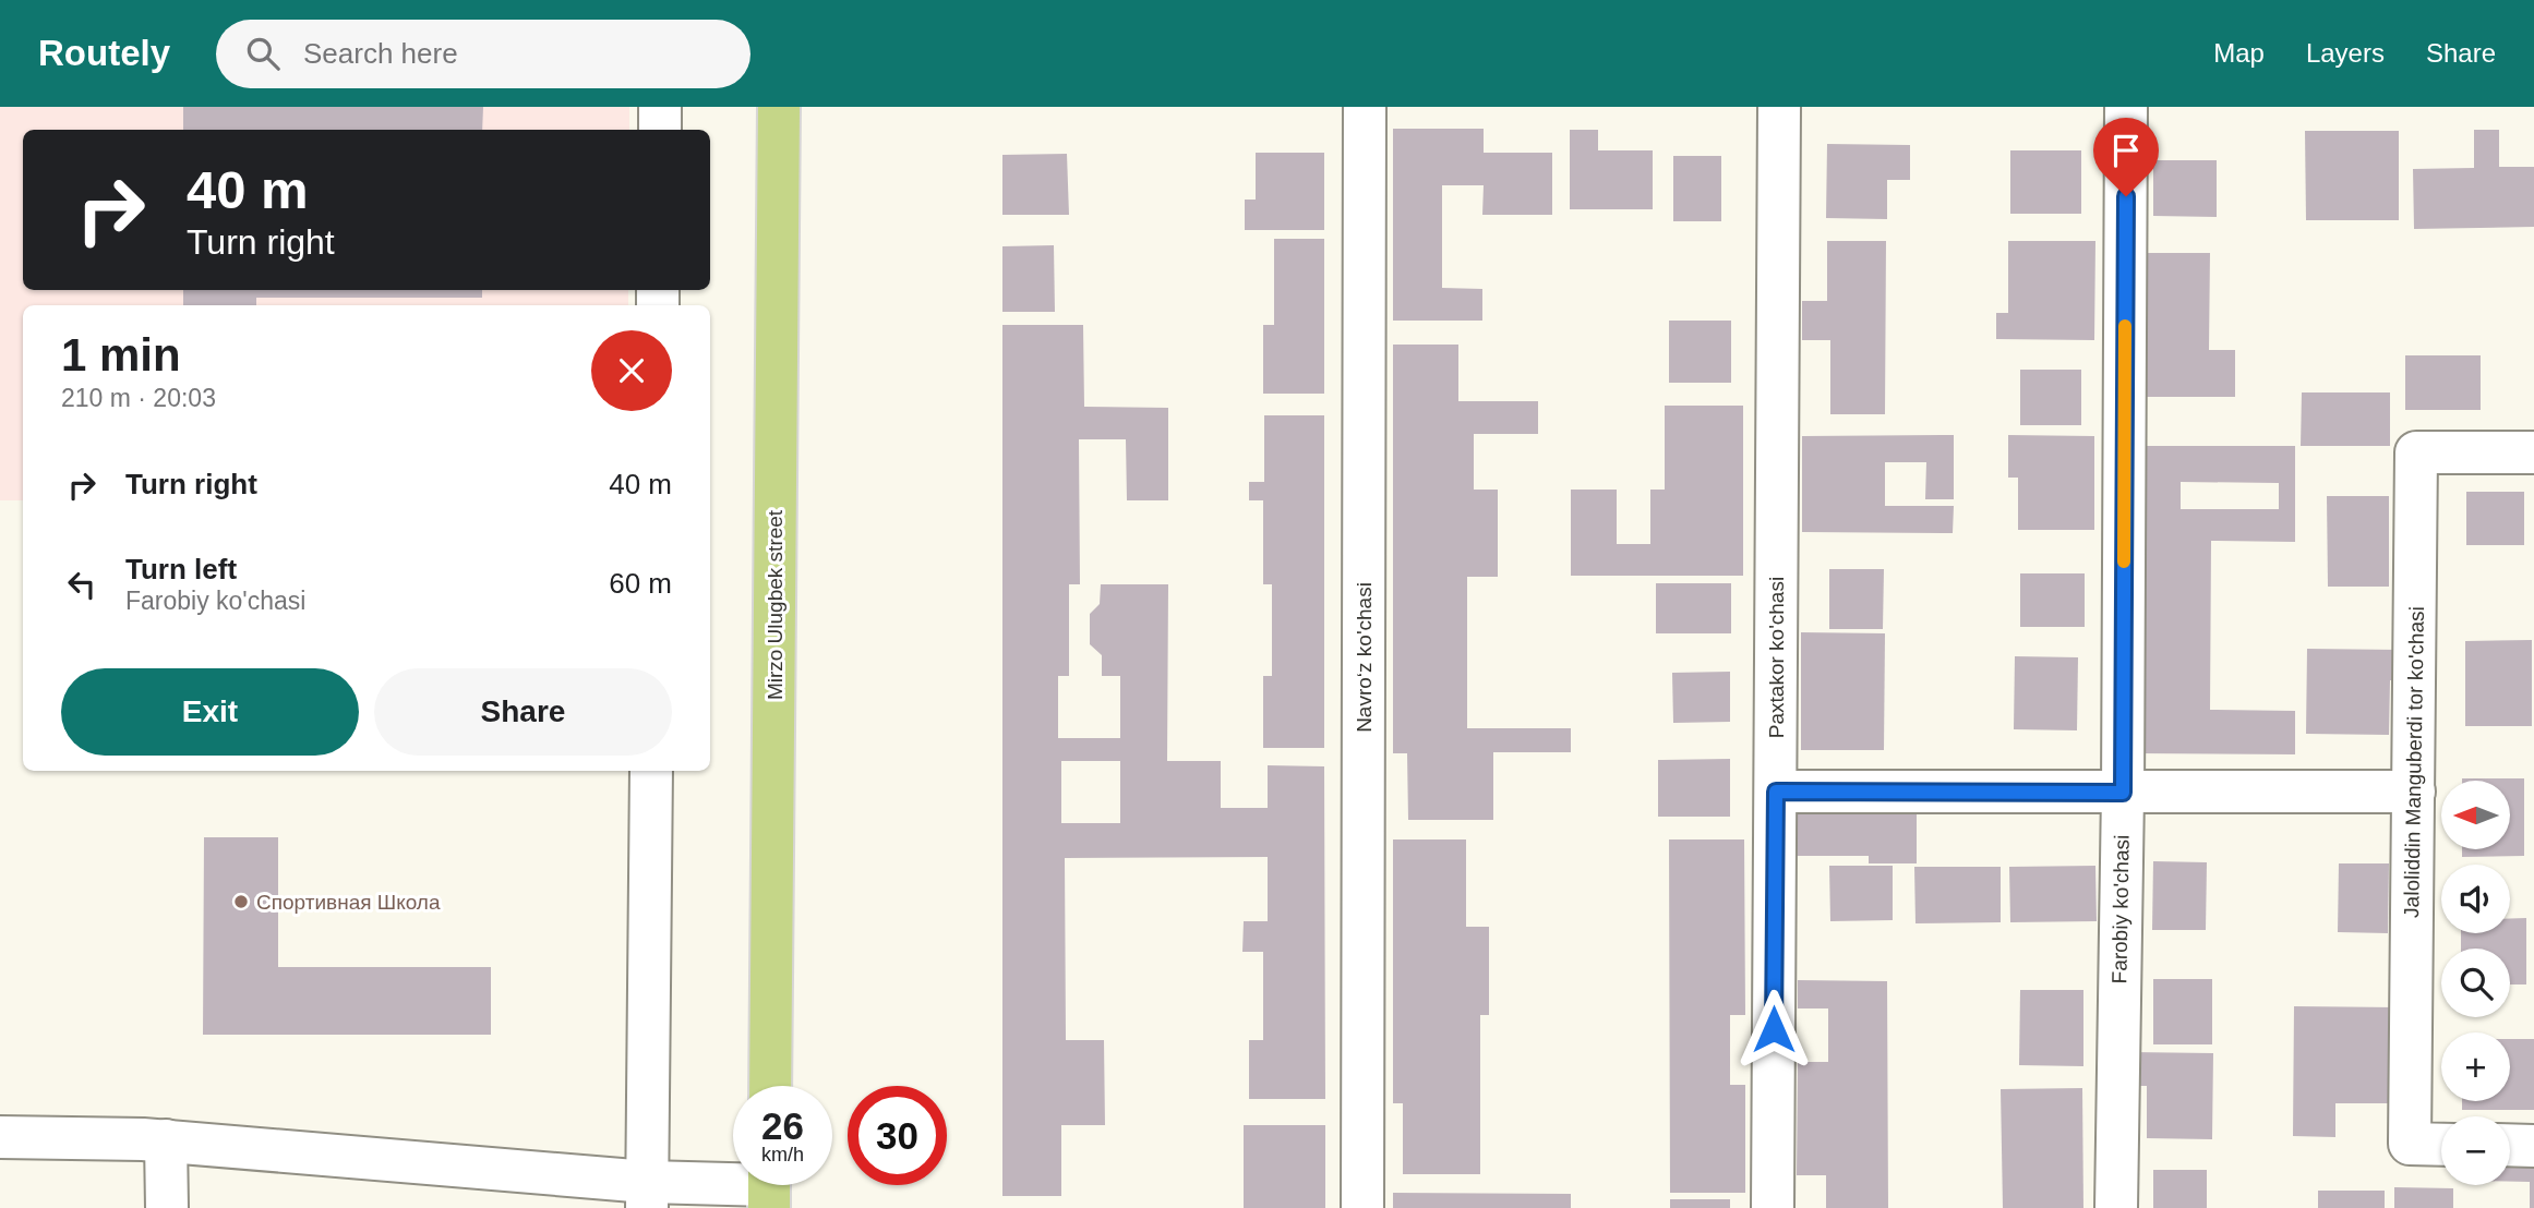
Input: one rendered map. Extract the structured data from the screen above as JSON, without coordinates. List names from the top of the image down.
{
  "streets": {
    "main road": ["Mirzo Ulugbek street"],
    "street": [
      "Navro‘z ko'chasi",
      "Paxtakor ko'chasi",
      "Jaloliddin Manguberdi tor ko'chasi",
      "Farobiy ko'chasi"
    ]
  },
  "places": ["Спортивная Школа"],
  "north": "left",
  "page": {
    "header": "Routely",
    "search": "Search here",
    "nav": ["Map", "Layers", "Share"],
    "turn": ["40 m", "Turn right"],
    "heading": ["1 min", "210 m · 20:03"],
    "list": [
      {
        "name": "Turn right",
        "value": "40 m"
      },
      {
        "name": "Turn left",
        "note": "Farobiy ko'chasi",
        "value": "60 m"
      }
    ],
    "buttons": ["Exit", "Share"],
    "map_buttons": ["+", "−"],
    "speed": "26 km/h",
    "limit": "30"
  }
}
